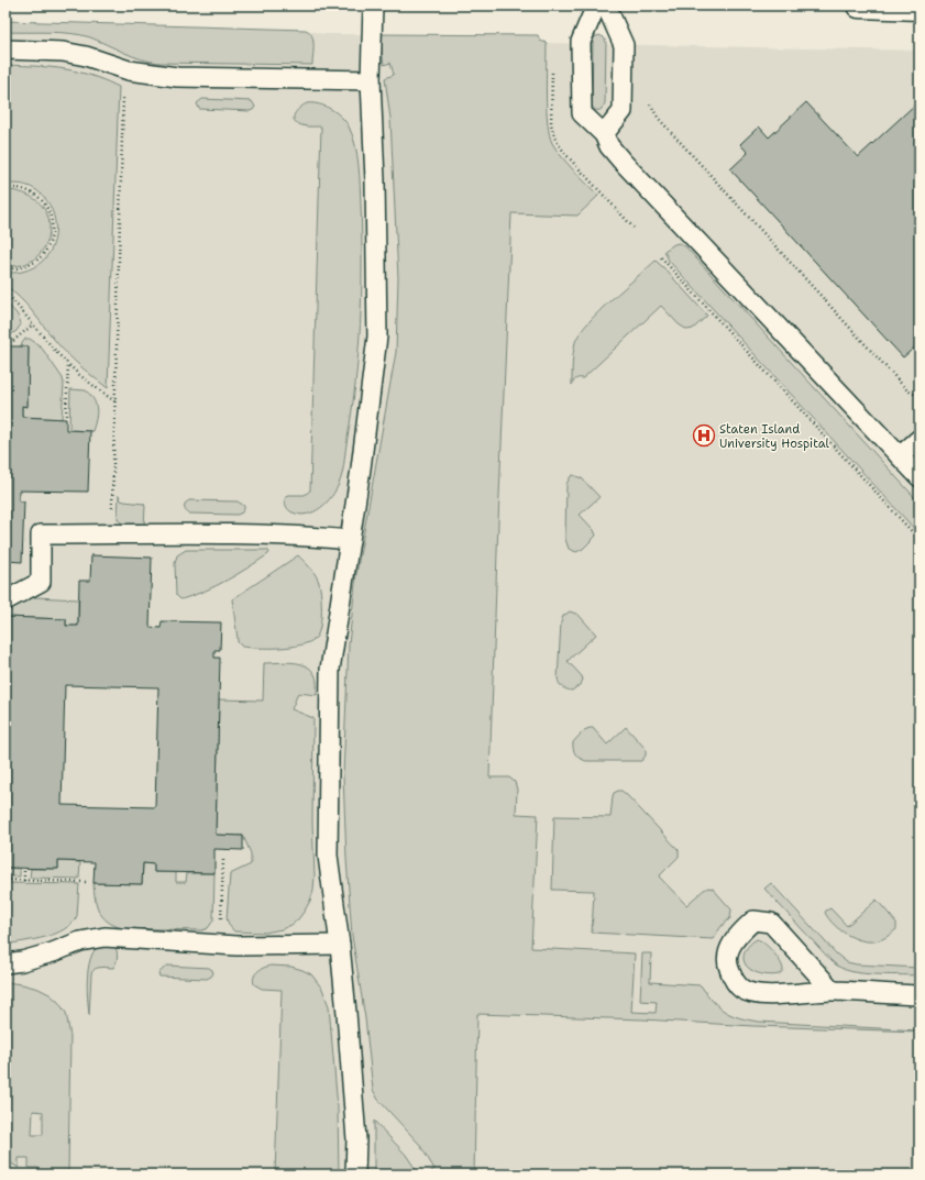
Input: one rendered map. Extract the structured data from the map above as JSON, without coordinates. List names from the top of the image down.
{
  "places": {
    "hospital": ["Staten Island University Hospital"]
  }
}
